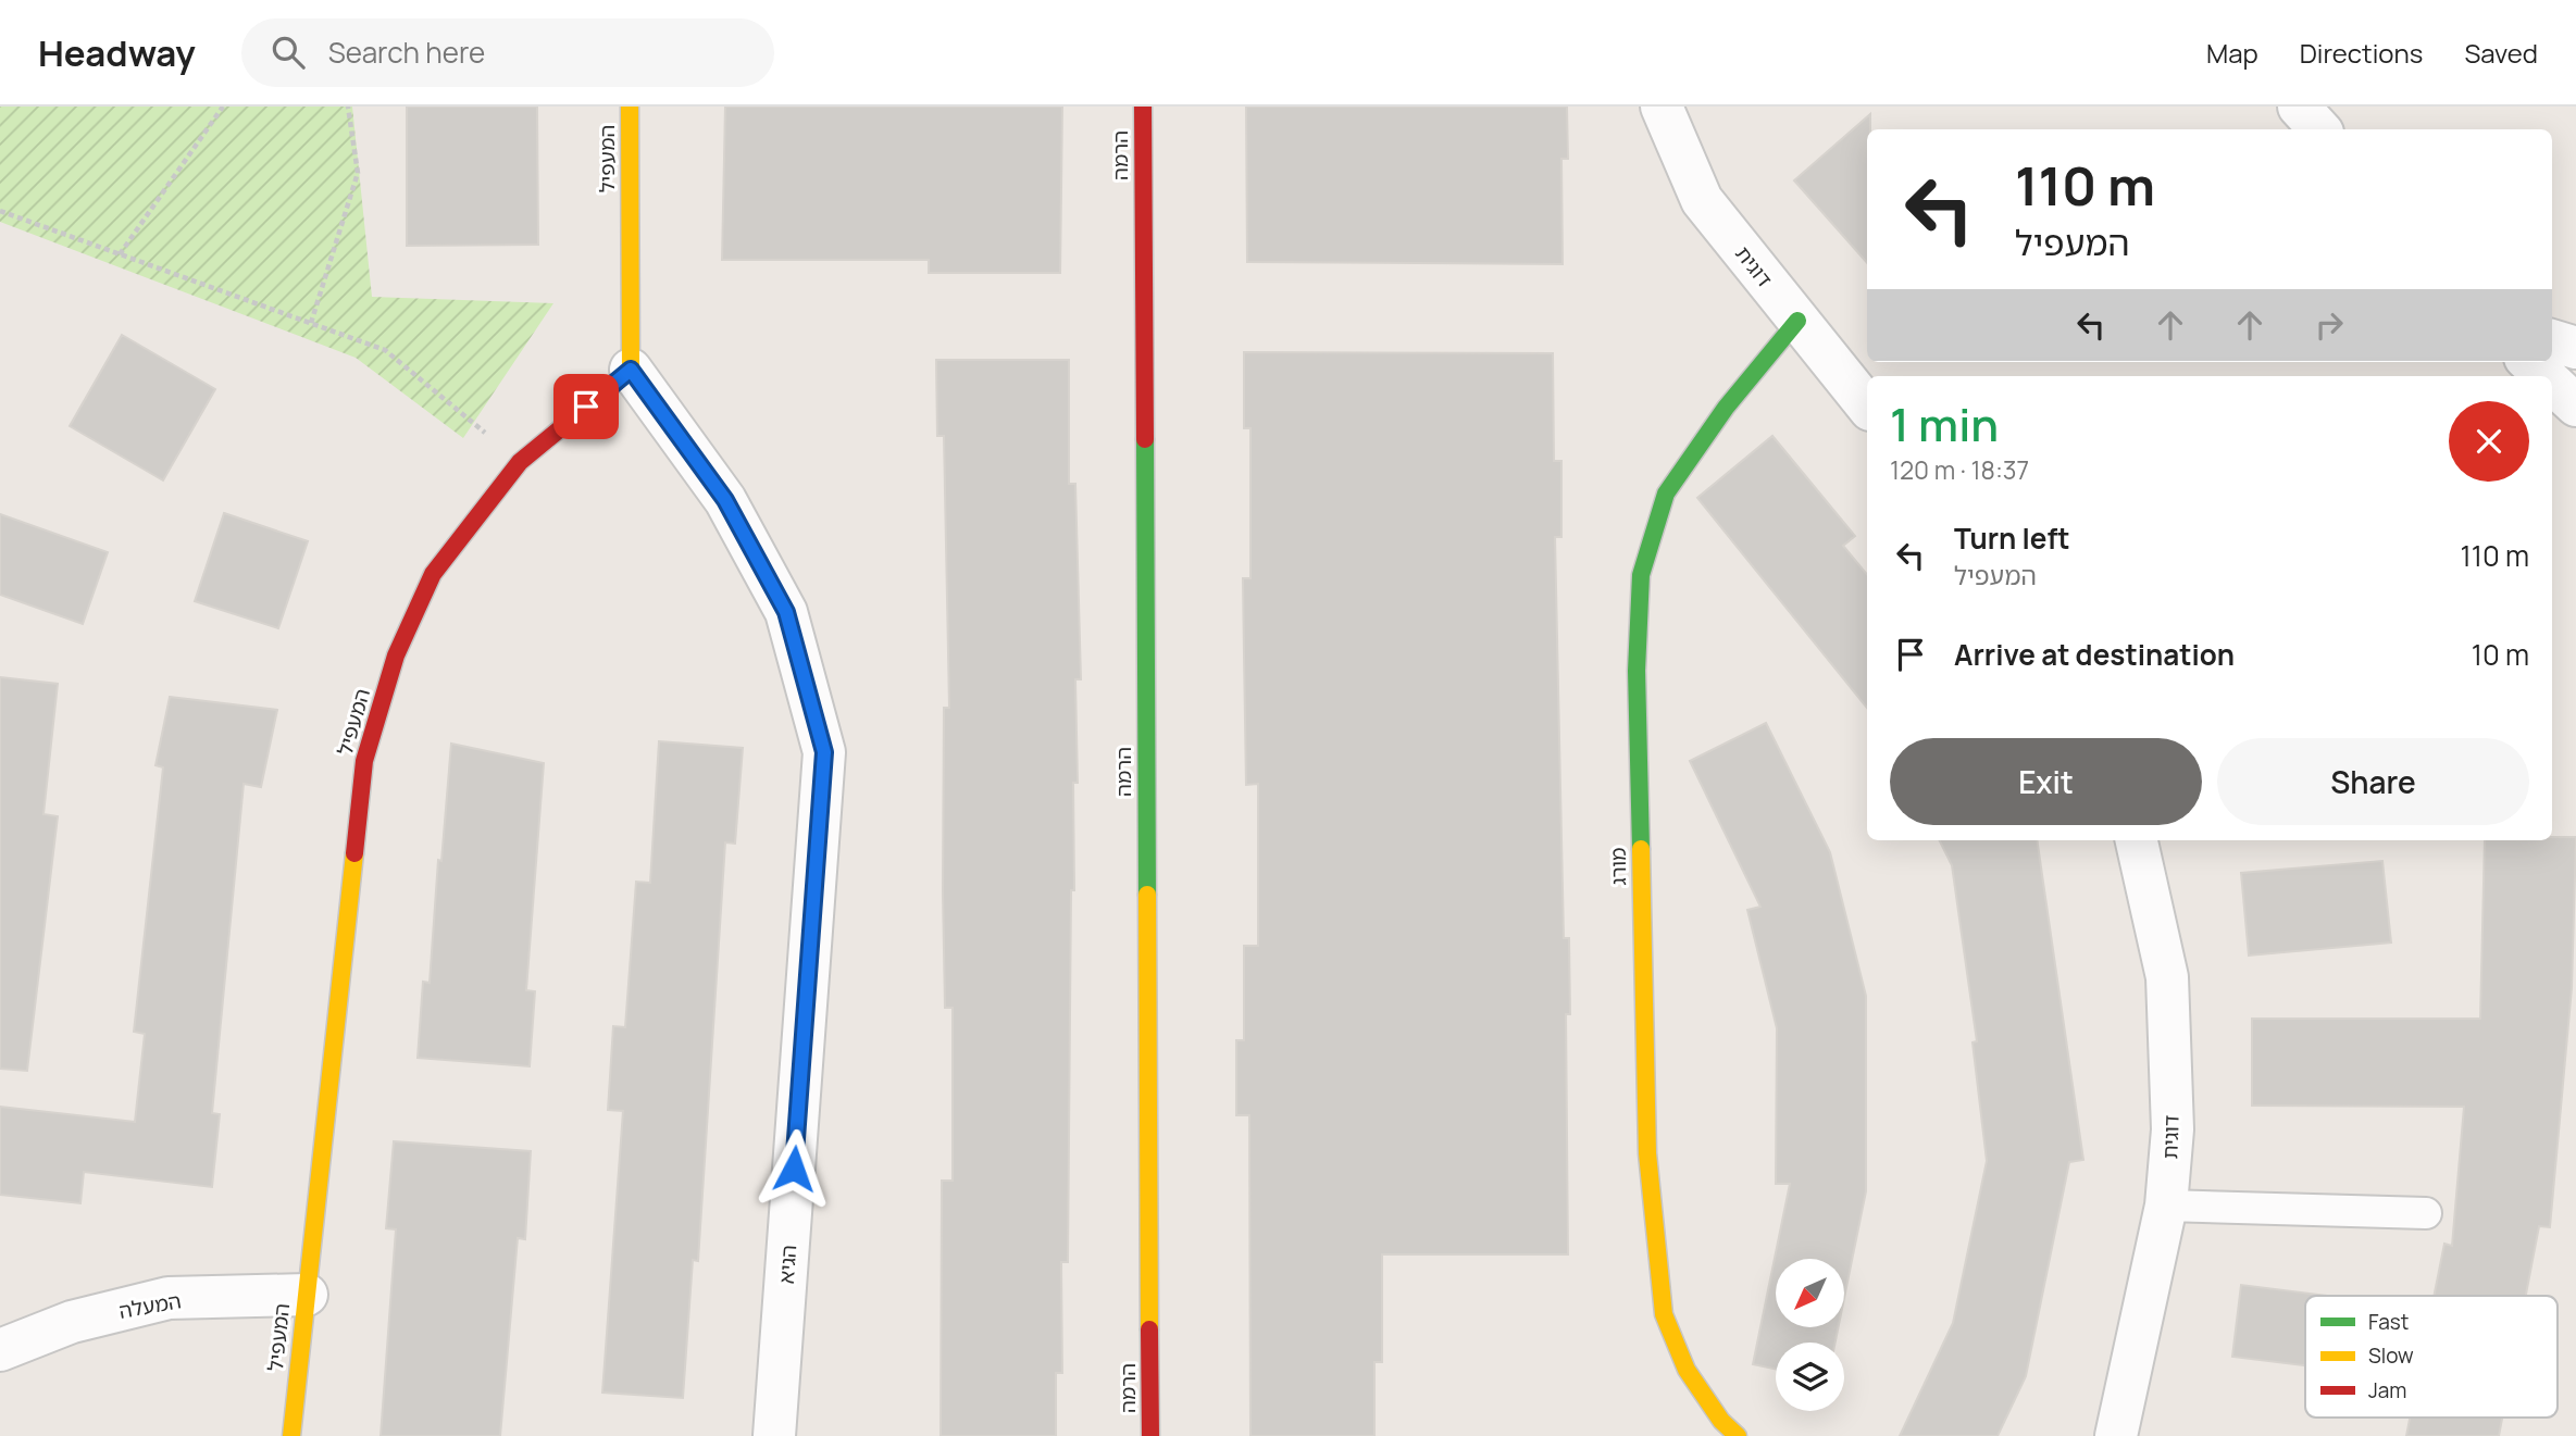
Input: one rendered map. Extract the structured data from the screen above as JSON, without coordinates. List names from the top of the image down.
{
  "streets": {
    "street": [
      "הרמה",
      "המעפיל",
      "דוגית",
      "מורג",
      "הגיא",
      "המעלה"
    ]
  },
  "crossings": [
    ["המעפיל", "הגיא"],
    ["המעפיל", "המעלה"],
    ["דוגית", "מורג"]
  ],
  "legend": ["Fast", "Slow", "Jam"],
  "north": "bottom left",
  "page": {
    "header": "Headway",
    "search": "Search here",
    "nav": ["Map", "Directions", "Saved"],
    "turn": ["110 m", "המעפיל"],
    "heading": ["1 min", "120 m · 18:37"],
    "list": [
      {
        "name": "Turn left",
        "note": "המעפיל",
        "value": "110 m"
      },
      {
        "name": "Arrive at destination",
        "value": "10 m"
      }
    ],
    "buttons": ["Exit", "Share"]
  }
}
